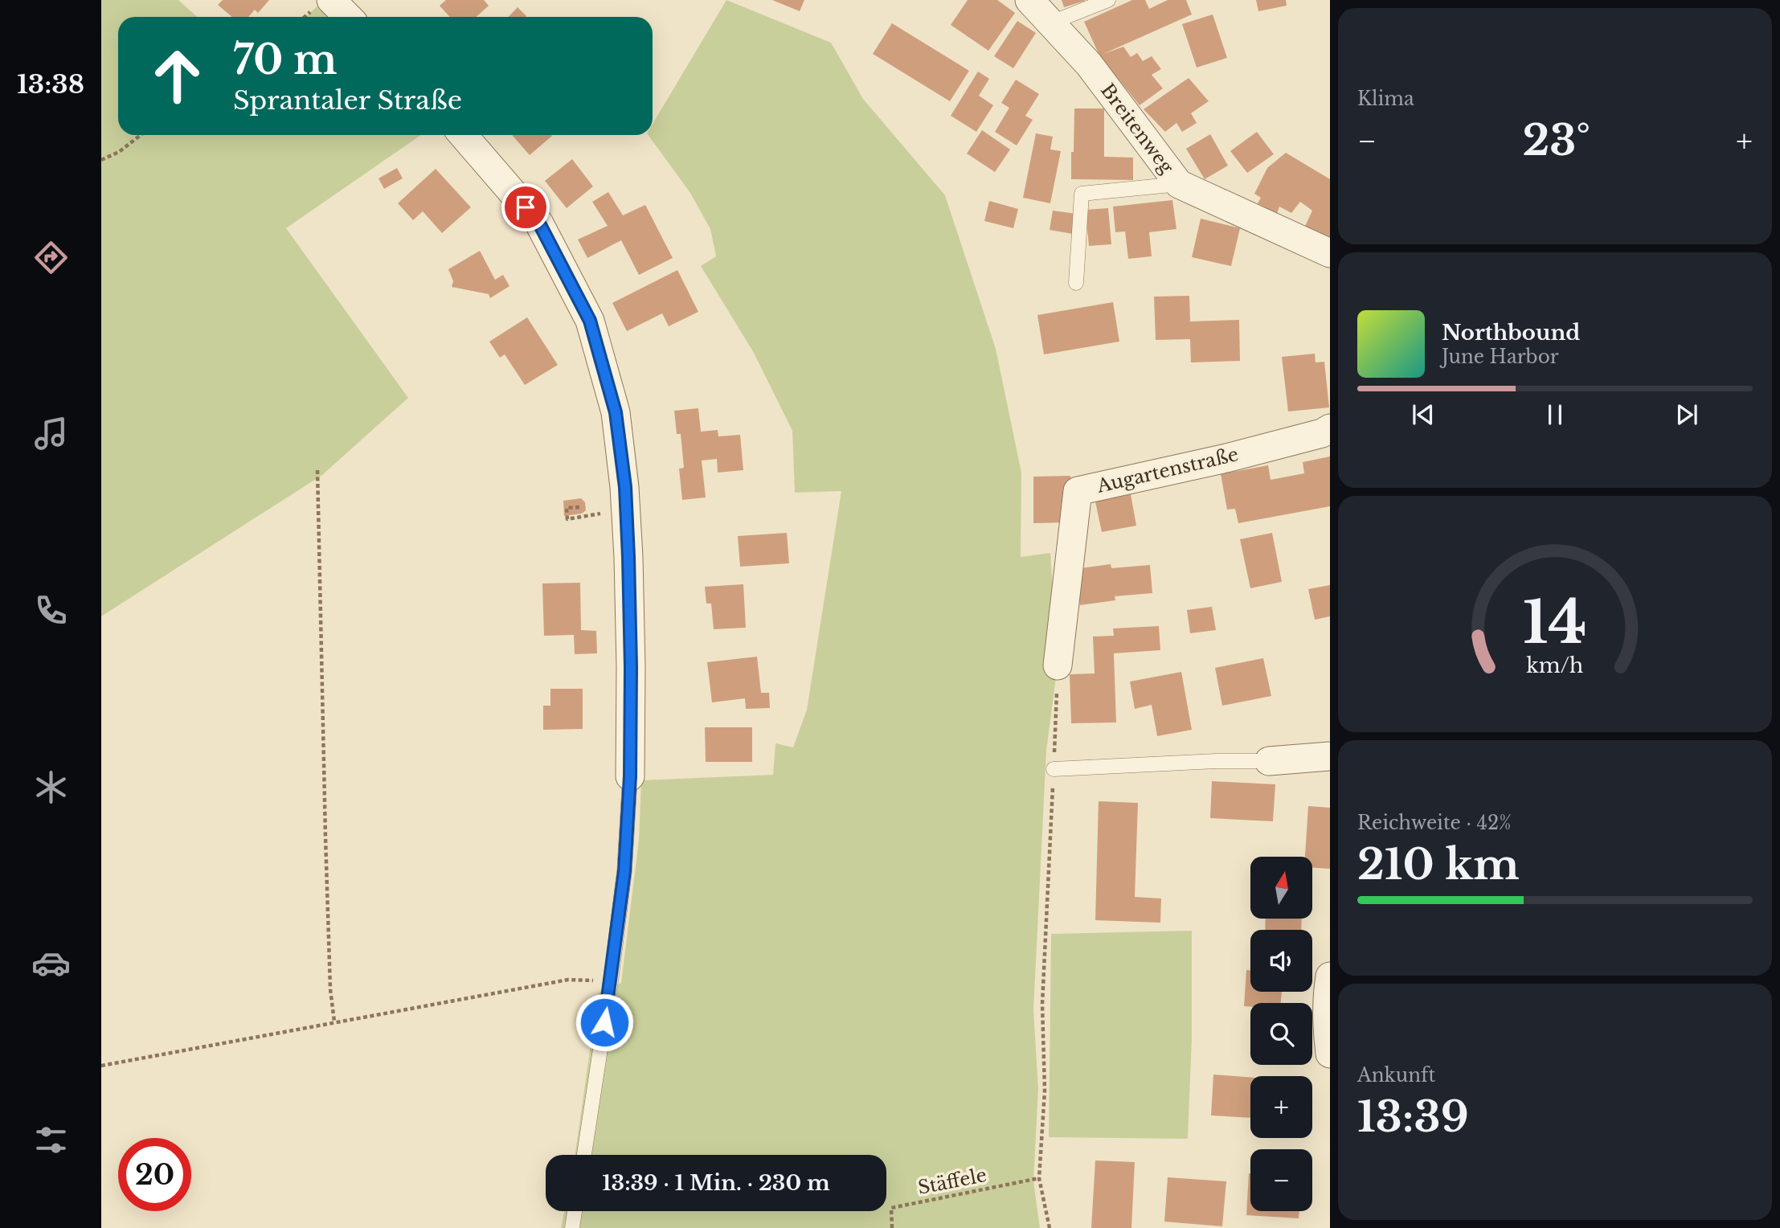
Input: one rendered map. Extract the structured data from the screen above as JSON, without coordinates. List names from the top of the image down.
{
  "streets": {
    "street": ["Breitenweg", "Augartenstraße"],
    "path": ["Stäffele"]
  },
  "north": "top",
  "page": {
    "tabs": "13:38",
    "tile": [
      "Klima",
      ["Reichweite · 42%", "210 km"],
      ["Ankunft", "13:39"]
    ],
    "turn": ["70 m", "Sprantaler Straße"],
    "heat": ["−", "23°", "+"],
    "song": ["Northbound", "June Harbor"],
    "map_buttons": ["+", "−"],
    "limit": "20",
    "trip": "13:39 · 1 Min. · 230 m",
    "gauge": ["14", "km/h"]
  }
}
